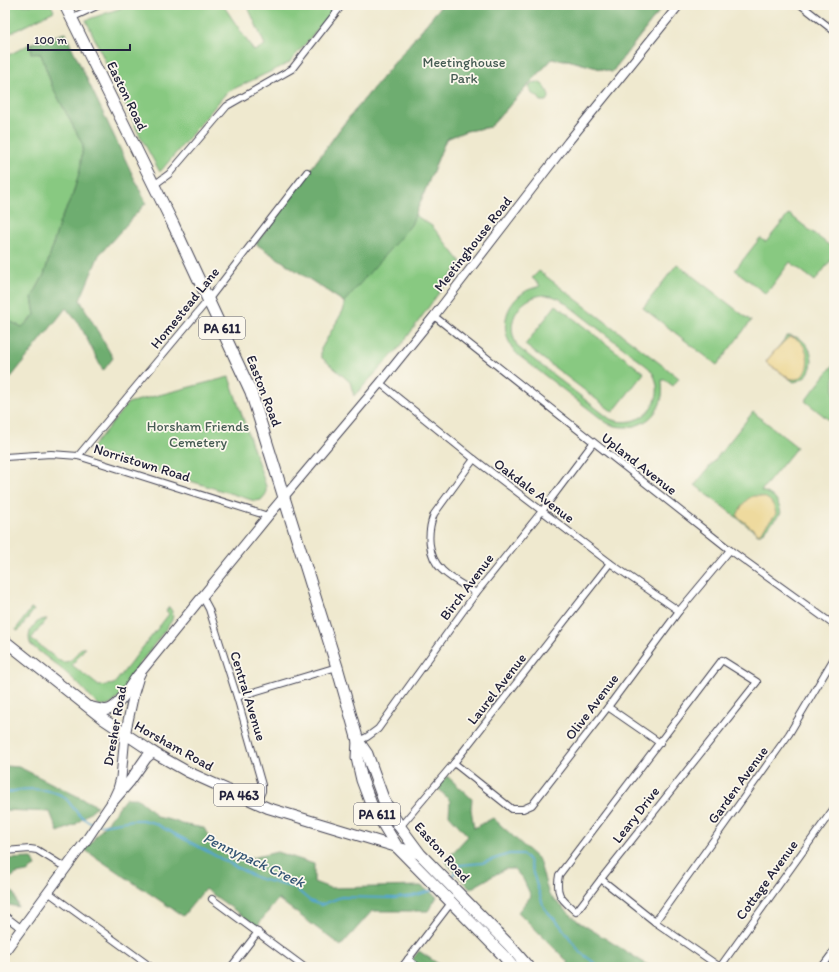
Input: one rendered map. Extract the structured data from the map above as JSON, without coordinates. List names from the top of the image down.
{
  "streets": {
    "highway": ["Easton Road", "PA 611"],
    "main road": ["Dresher Road", "Horsham Road", "PA 463"],
    "street": [
      "Meetinghouse Road",
      "Homestead Lane",
      "Norristown Road",
      "Upland Avenue",
      "Oakdale Avenue",
      "Birch Avenue",
      "Laurel Avenue",
      "Central Avenue",
      "Olive Avenue",
      "Garden Avenue",
      "Leary Drive",
      "Cottage Avenue"
    ]
  },
  "crossings": [
    ["Easton Road", "Meetinghouse Road"],
    ["Easton Road", "Homestead Lane"],
    ["Easton Road", "Birch Avenue"],
    ["Easton Road", "Laurel Avenue"],
    ["Easton Road", "Dresher Road"],
    ["Easton Road", "Horsham Road"],
    ["Meetinghouse Road", "Upland Avenue"],
    ["Meetinghouse Road", "Oakdale Avenue"],
    ["Meetinghouse Road", "Dresher Road"],
    ["Homestead Lane", "Norristown Road"],
    ["Norristown Road", "Dresher Road"],
    ["Upland Avenue", "Birch Avenue"],
    ["Upland Avenue", "Olive Avenue"],
    ["Oakdale Avenue", "Birch Avenue"],
    ["Oakdale Avenue", "Laurel Avenue"],
    ["Oakdale Avenue", "Olive Avenue"],
    ["Laurel Avenue", "Olive Avenue"],
    ["Central Avenue", "Dresher Road"],
    ["Central Avenue", "Horsham Road"],
    ["Dresher Road", "Horsham Road"]
  ],
  "water": ["Pennypack Creek"],
  "parks": ["Meetinghouse Park", "Horsham Friends Cemetery"],
  "scale_bar": "100 m"
}
